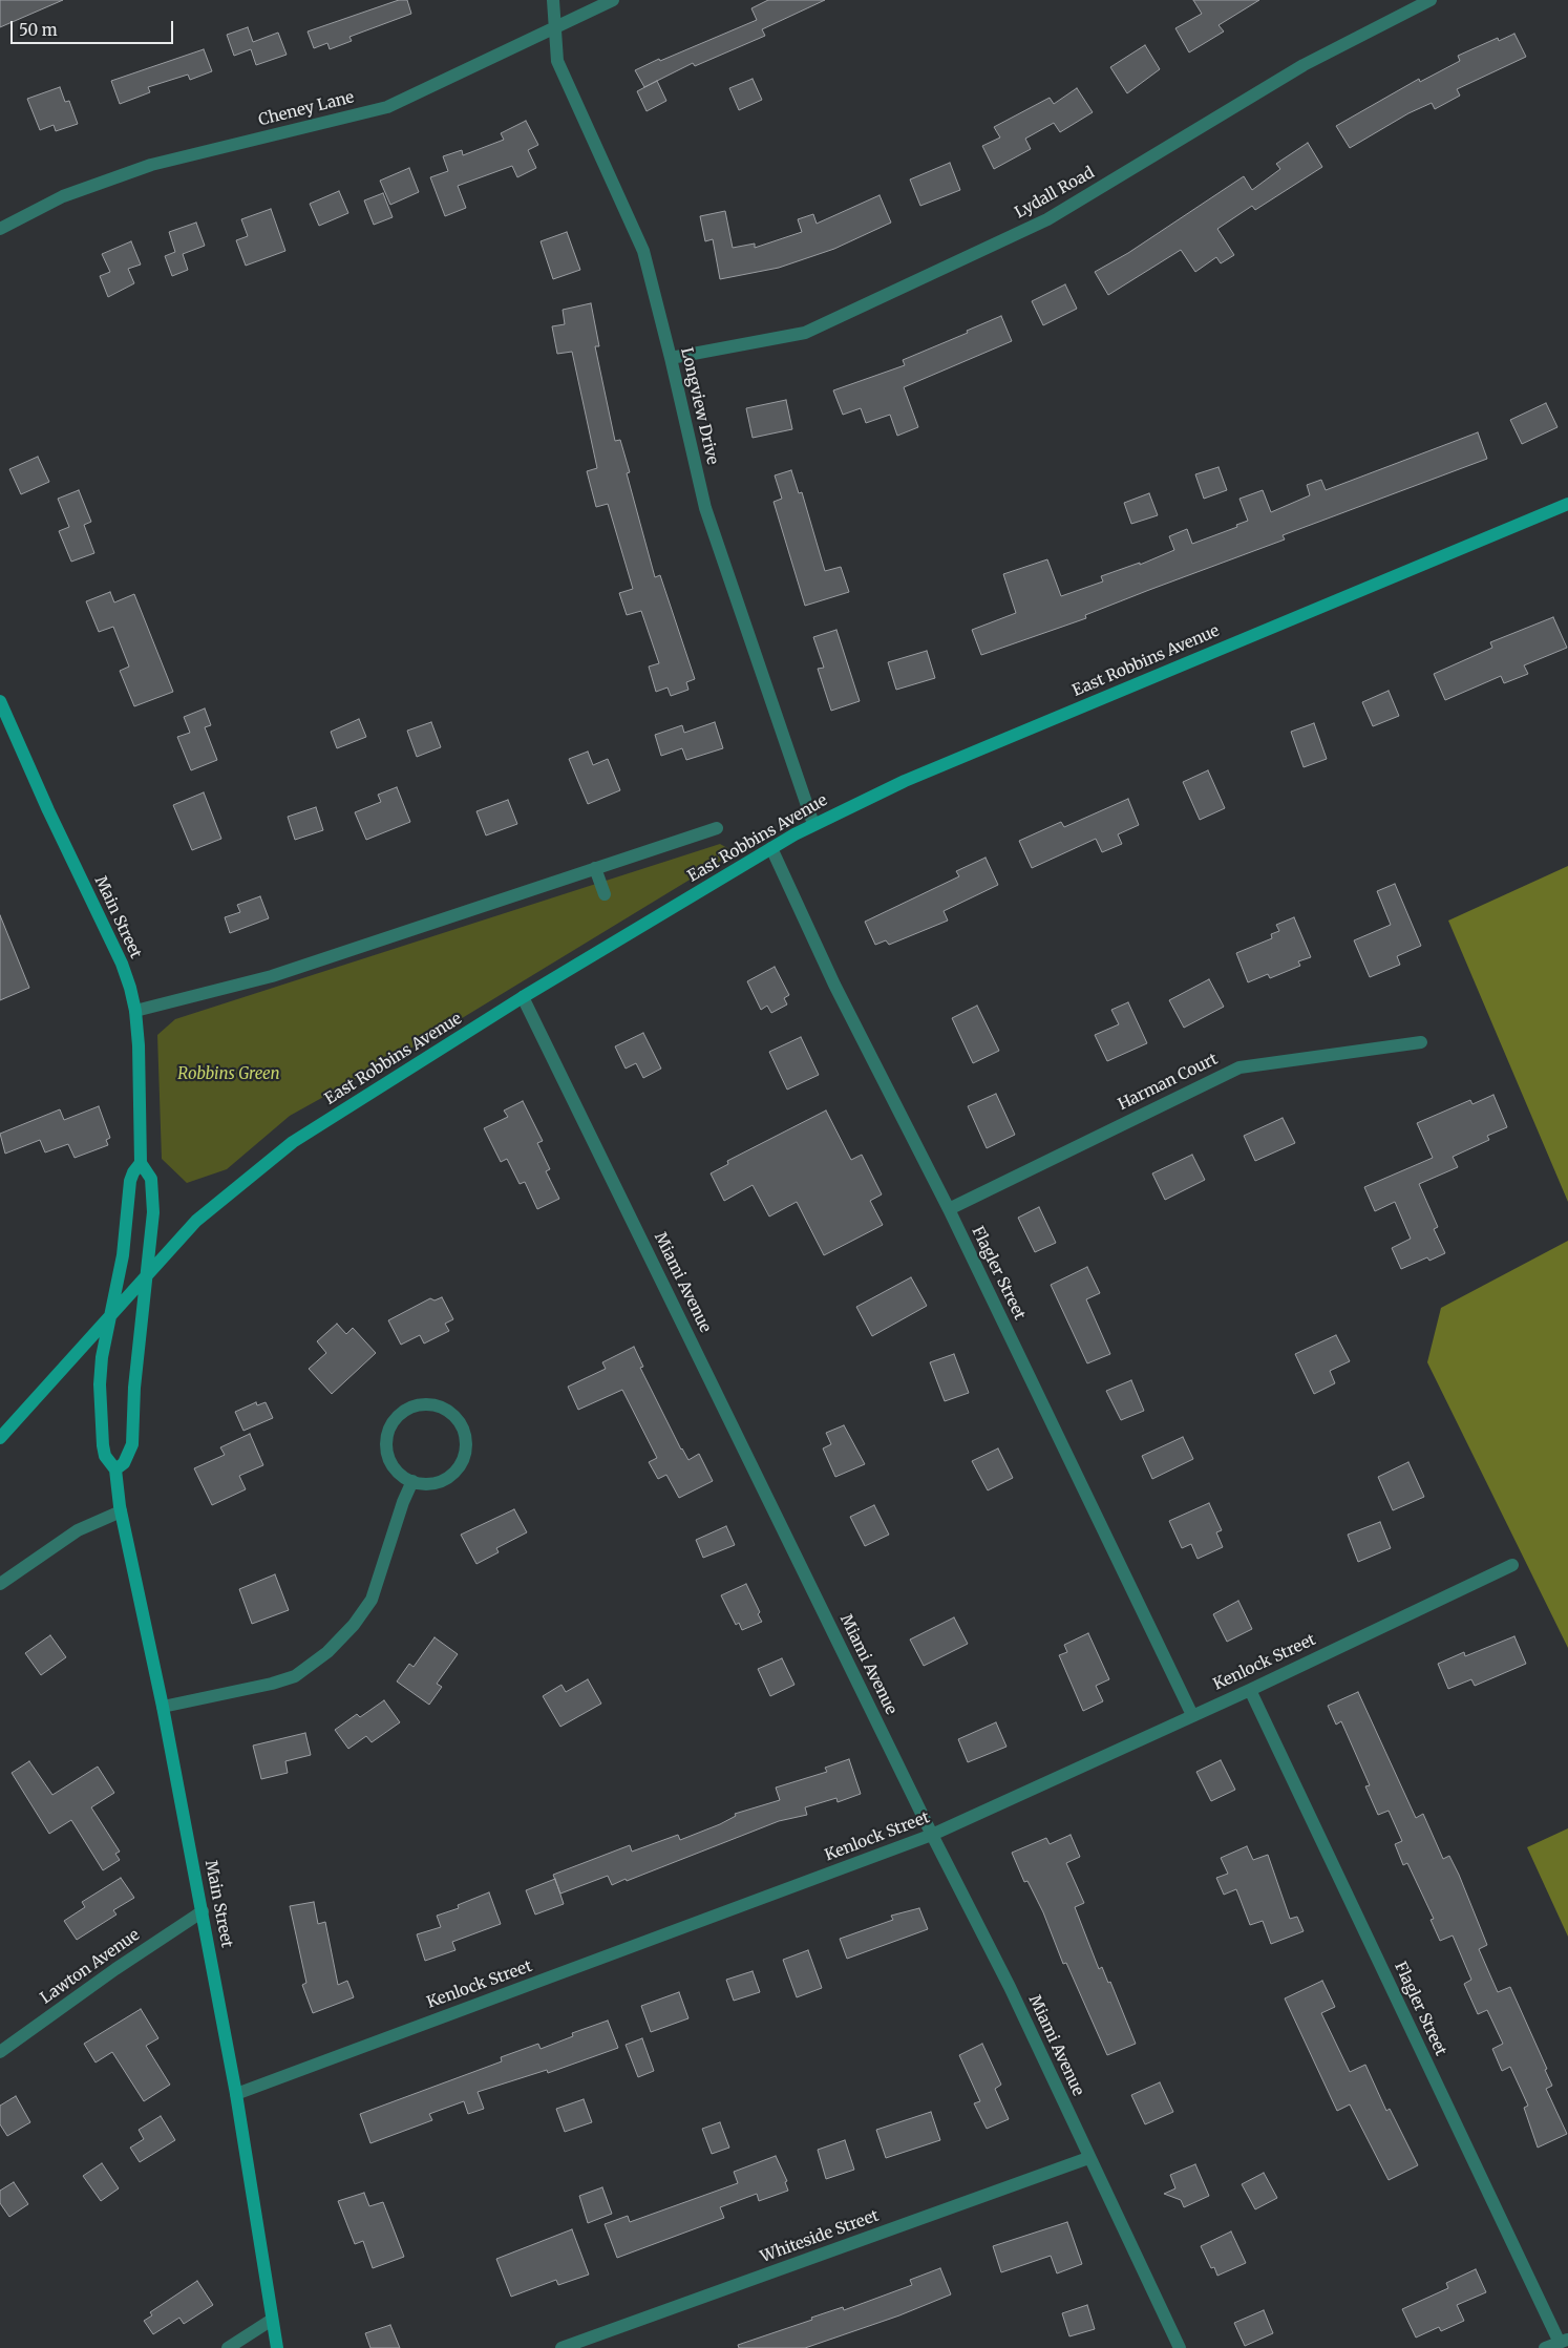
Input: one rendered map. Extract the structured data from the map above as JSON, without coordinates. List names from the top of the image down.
{
  "streets": {
    "main road": ["East Robbins Avenue", "Main Street"],
    "street": [
      "Cheney Lane",
      "Lydall Road",
      "Longview Drive",
      "Harman Court",
      "Flagler Street",
      "Miami Avenue",
      "Kenlock Street",
      "Lawton Avenue",
      "Whiteside Street"
    ]
  },
  "crossings": [
    ["Cheney Lane", "Longview Drive"],
    ["Lydall Road", "Longview Drive"],
    ["Longview Drive", "East Robbins Avenue"],
    ["East Robbins Avenue", "Main Street"],
    ["East Robbins Avenue", "Flagler Street"],
    ["East Robbins Avenue", "Miami Avenue"],
    ["Main Street", "Kenlock Street"],
    ["Main Street", "Lawton Avenue"],
    ["Harman Court", "Flagler Street"],
    ["Flagler Street", "Kenlock Street"],
    ["Miami Avenue", "Kenlock Street"],
    ["Miami Avenue", "Whiteside Street"]
  ],
  "parks": ["Robbins Green"],
  "scale_bar": "50 m"
}
